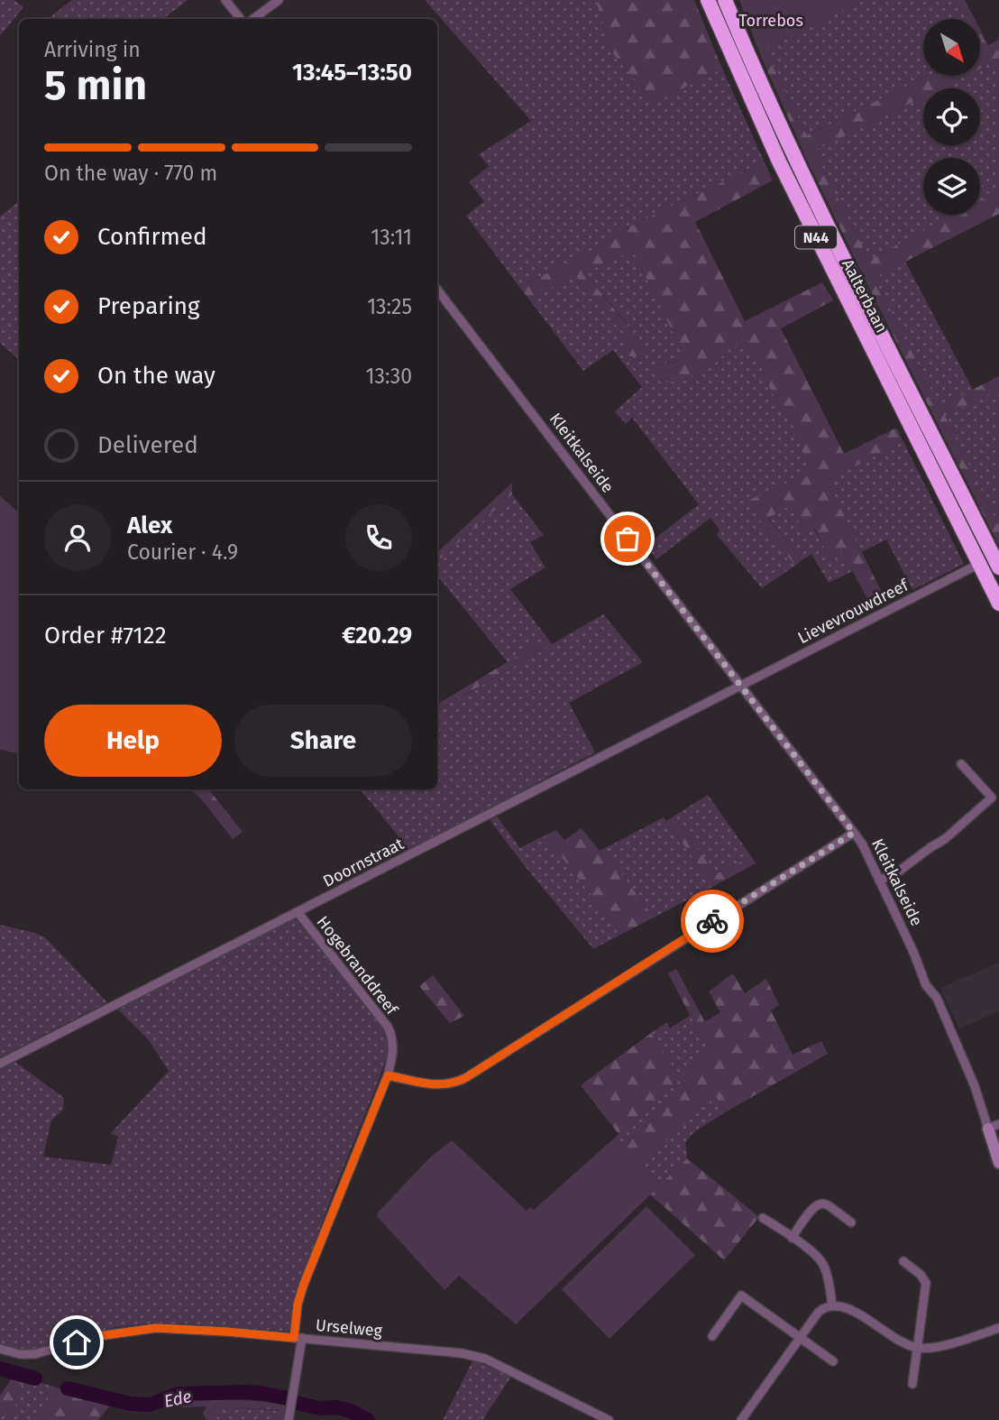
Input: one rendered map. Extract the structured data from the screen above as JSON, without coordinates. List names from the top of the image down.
{
  "streets": {
    "highway": ["N44", "Aalterbaan"],
    "street": [
      "Kleitkalseide",
      "Lievevrouwdreef",
      "Doornstraat",
      "Hogebranddreef",
      "Urselweg"
    ]
  },
  "crossings": [
    ["Aalterbaan", "Lievevrouwdreef"],
    ["Kleitkalseide", "Lievevrouwdreef"],
    ["Kleitkalseide", "Doornstraat"],
    ["Lievevrouwdreef", "Doornstraat"],
    ["Doornstraat", "Hogebranddreef"],
    ["Hogebranddreef", "Urselweg"]
  ],
  "water": ["Ede"],
  "parks": ["Torrebos"],
  "north": "bottom right",
  "page": {
    "heading": ["5 min", "Arriving in", "13:45–13:50"],
    "panel": [
      "Alex",
      "Courier · 4.9",
      "Order #7122",
      "€20.29"
    ],
    "bar": "On the way · 770 m",
    "list": [
      ["Confirmed", "13:11"],
      ["Preparing", "13:25"],
      ["On the way", "13:30"],
      "Delivered"
    ],
    "buttons": ["Help", "Share"]
  }
}
